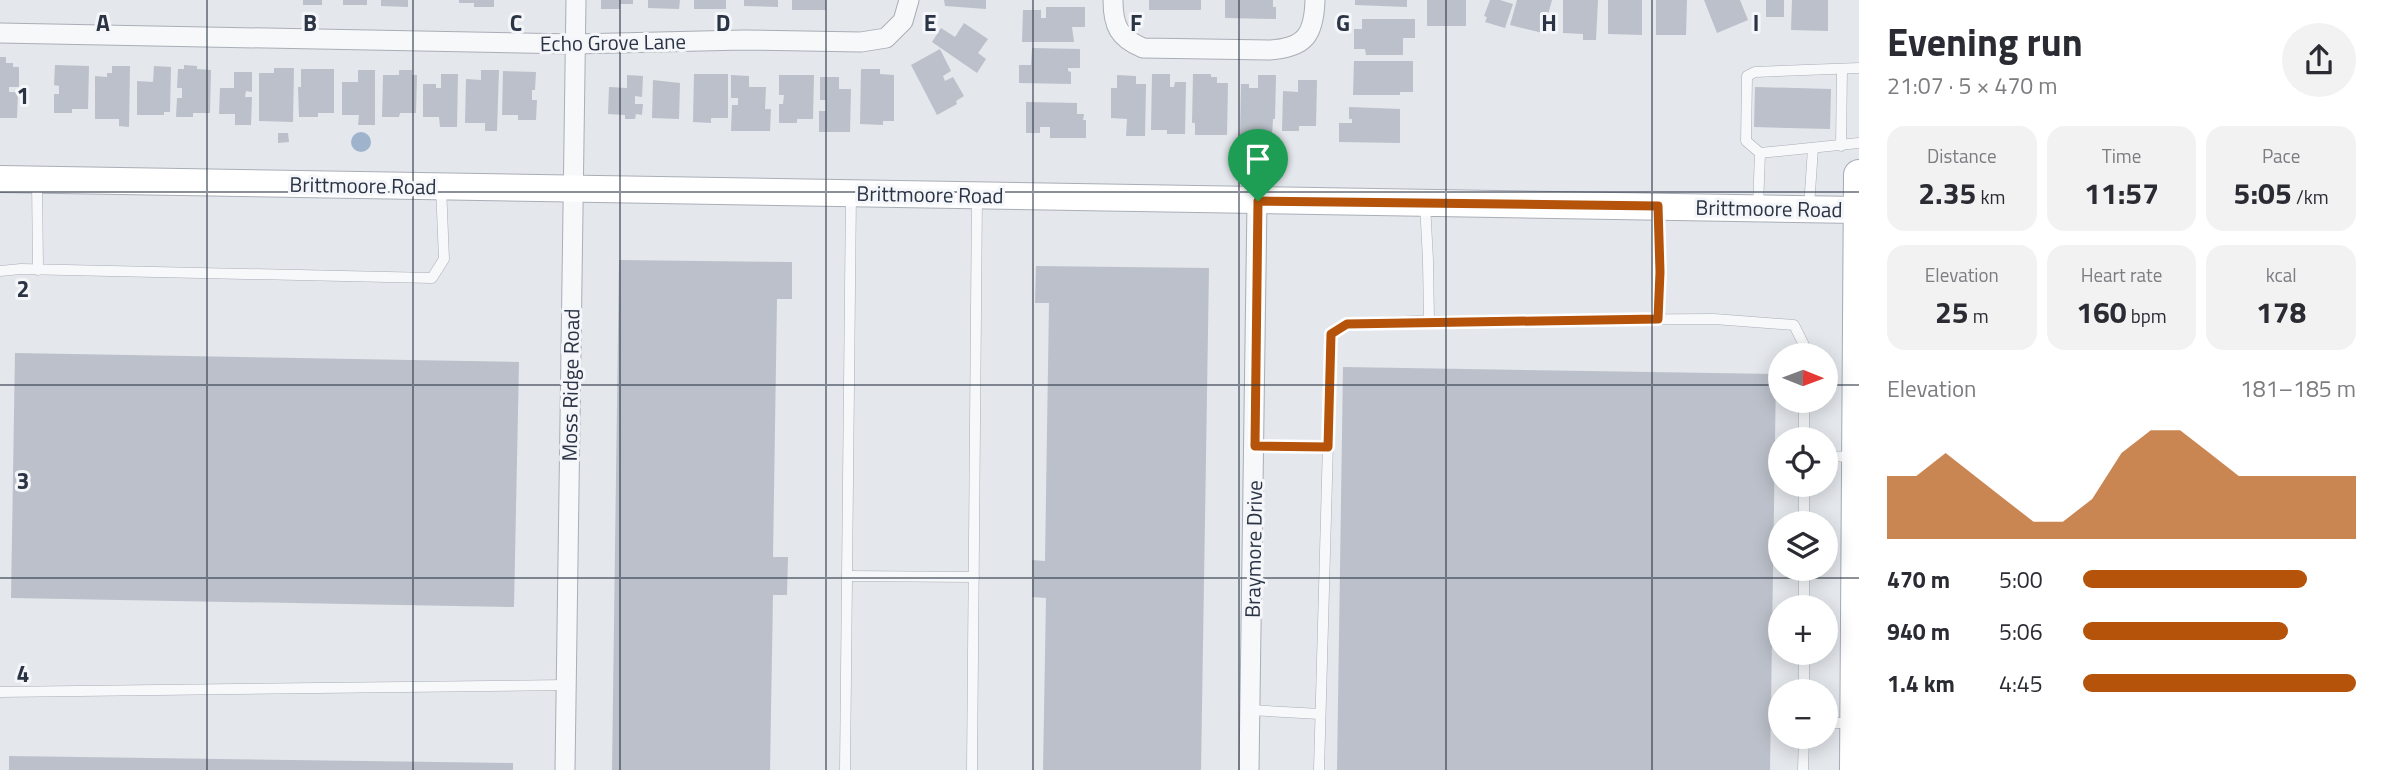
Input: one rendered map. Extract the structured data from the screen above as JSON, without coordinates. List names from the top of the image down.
{
  "streets": {
    "main road": ["Brittmoore Road"],
    "street": ["Echo Grove Lane", "Moss Ridge Road", "Braymore Drive"]
  },
  "crossings": [
    ["Echo Grove Lane", "Moss Ridge Road"],
    ["Brittmoore Road", "Moss Ridge Road"],
    ["Brittmoore Road", "Braymore Drive"]
  ],
  "north": "right",
  "page": {
    "heading": ["Evening run", "21:07 · 5 × 470 m"],
    "stats": [
      ["Distance", "2.35 km"],
      ["Time", "11:57"],
      ["Pace", "5:05 /km"],
      ["Elevation", "25 m"],
      ["Heart rate", "160 bpm"],
      ["kcal", "178"]
    ],
    "map_buttons": ["+", "−"],
    "chart": ["Elevation", "181–185 m"],
    "list": [
      {
        "name": "470 m",
        "note": "5:00"
      },
      {
        "name": "940 m",
        "note": "5:06"
      },
      {
        "name": "1.4 km",
        "note": "4:45"
      }
    ]
  },
  "grid": {
    "columns": [
      "A",
      "B",
      "C",
      "D",
      "E",
      "F",
      "G",
      "H",
      "I"
    ],
    "rows": [
      "1",
      "2",
      "3",
      "4"
    ]
  }
}
